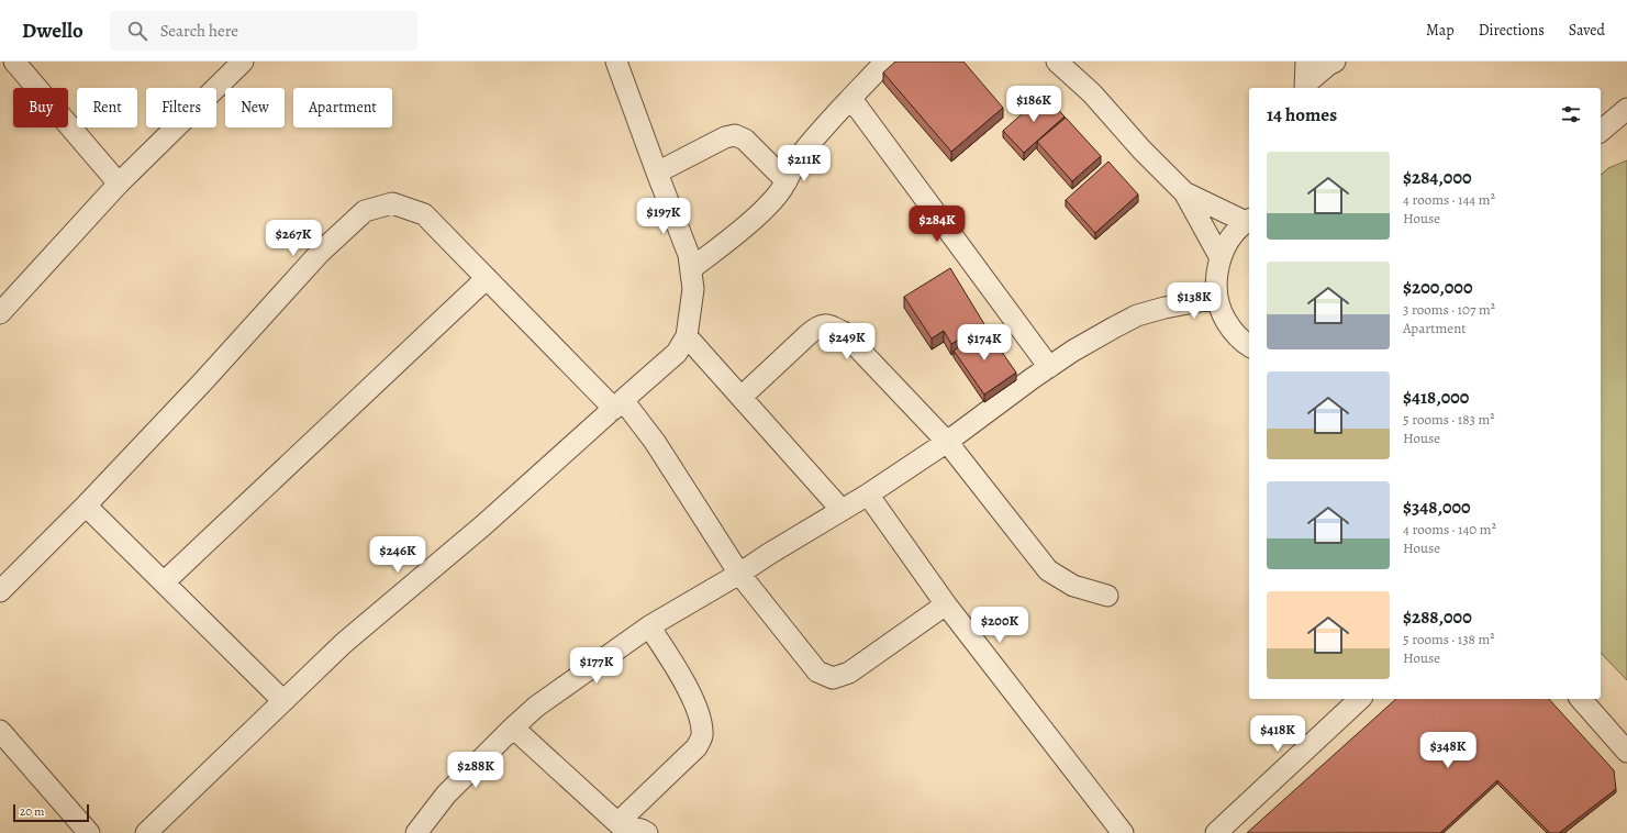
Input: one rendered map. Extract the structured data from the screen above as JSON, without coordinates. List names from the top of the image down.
{
  "scale_bar": "20 m",
  "page": {
    "header": "Dwello",
    "search": "Search here",
    "nav": ["Map", "Directions", "Saved"],
    "price": [
      "$186K",
      "$211K",
      "$197K",
      "$284K",
      "$267K",
      "$138K",
      "$249K",
      "$174K",
      "$246K",
      "$200K",
      "$177K",
      "$418K",
      "$348K",
      "$288K"
    ],
    "chip": [
      "Buy",
      "Rent",
      "Filters",
      "New",
      "Apartment"
    ],
    "heading": "14 homes",
    "list": [
      {
        "name": "$284,000",
        "note": "4 rooms · 144 m² · House"
      },
      {
        "name": "$200,000",
        "note": "3 rooms · 107 m² · Apartment"
      },
      {
        "name": "$418,000",
        "note": "5 rooms · 183 m² · House"
      },
      {
        "name": "$348,000",
        "note": "4 rooms · 140 m² · House"
      },
      {
        "name": "$288,000",
        "note": "5 rooms · 138 m² · House"
      }
    ],
    "scale": "20 m"
  }
}
